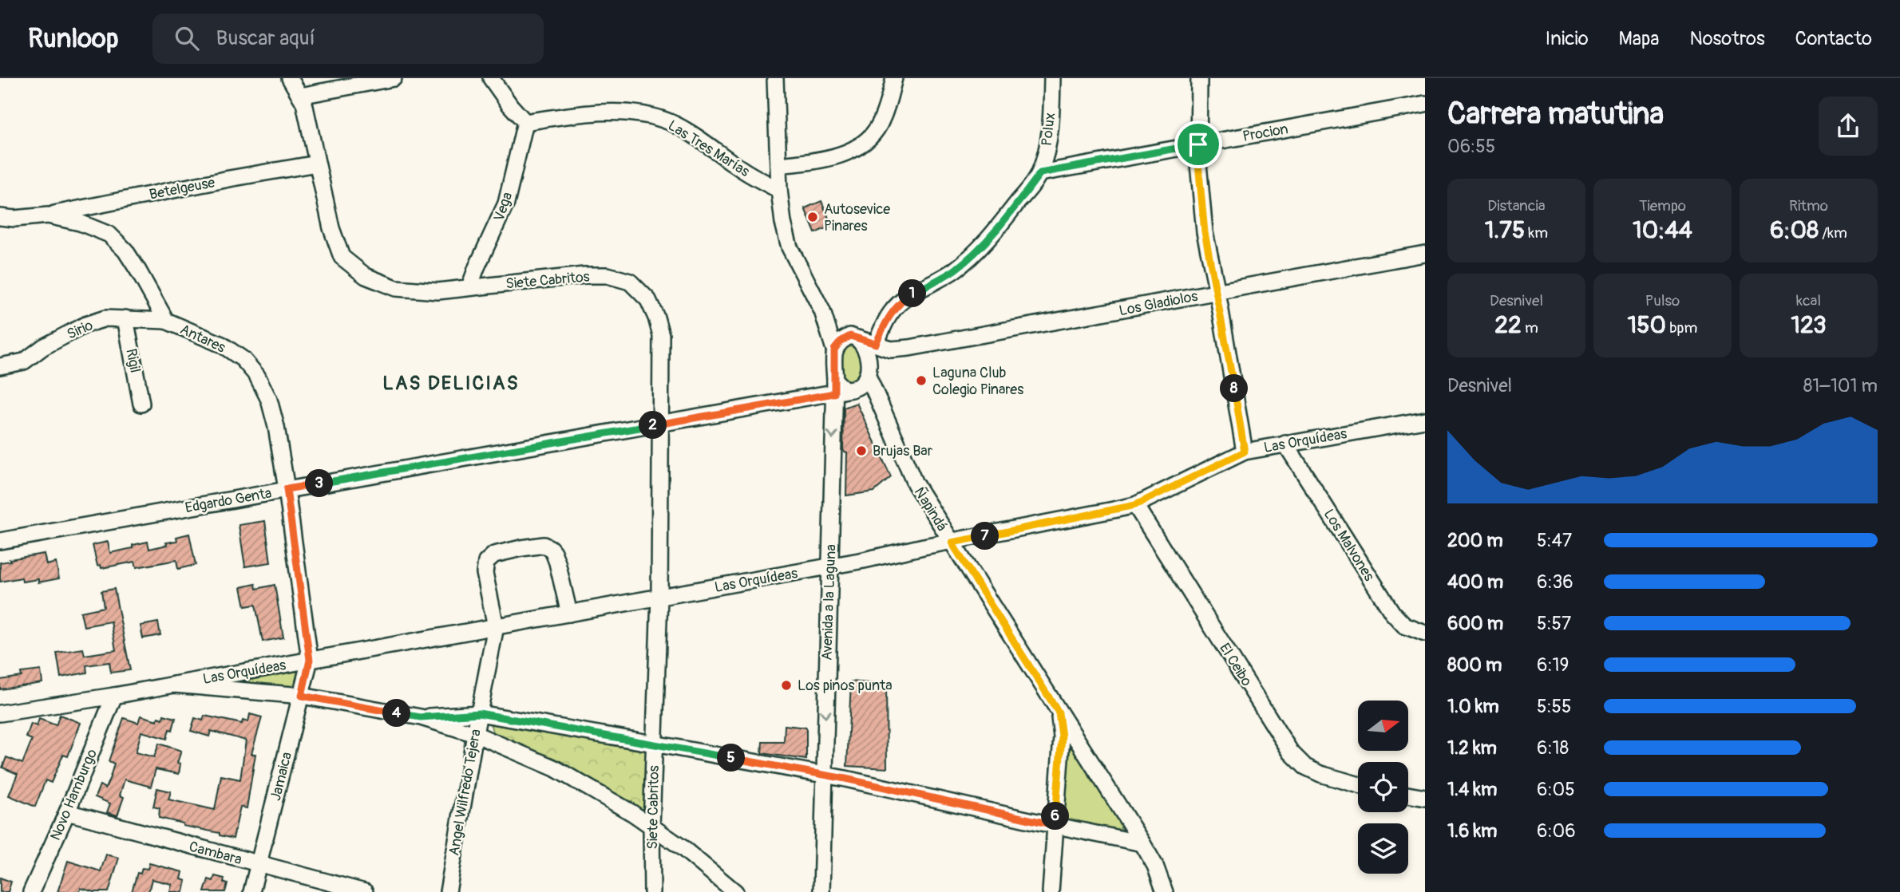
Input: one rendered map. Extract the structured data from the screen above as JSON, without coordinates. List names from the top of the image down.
{
  "streets": {
    "street": [
      "Polux",
      "Procion",
      "Las Tres Marías",
      "Betelgeuse",
      "Vega",
      "Siete Cabritos",
      "Los Gladiolos",
      "Sirio",
      "Antares",
      "Rigil",
      "Las Orquídeas",
      "Edgardo Genta",
      "Ñapindá",
      "Los Malvones",
      "Avenida a la Laguna",
      "El Ceibo",
      "Jamaica",
      "Angel Wilfredo Tejera",
      "Novo Hamburgo",
      "Cambara"
    ]
  },
  "crossings": [
    ["Polux", "Procion"],
    ["Polux", "Los Gladiolos"],
    ["Las Tres Marías", "Vega"],
    ["Betelgeuse", "Siete Cabritos"],
    ["Betelgeuse", "Antares"],
    ["Vega", "Siete Cabritos"],
    ["Siete Cabritos", "Las Orquídeas"],
    ["Siete Cabritos", "Edgardo Genta"],
    ["Los Gladiolos", "Edgardo Genta"],
    ["Los Gladiolos", "Ñapindá"],
    ["Los Gladiolos", "Avenida a la Laguna"],
    ["Sirio", "Antares"],
    ["Sirio", "Rigil"],
    ["Antares", "Las Orquídeas"],
    ["Antares", "Edgardo Genta"],
    ["Antares", "Jamaica"],
    ["Las Orquídeas", "Ñapindá"],
    ["Las Orquídeas", "Los Malvones"],
    ["Las Orquídeas", "Avenida a la Laguna"],
    ["Las Orquídeas", "El Ceibo"],
    ["Las Orquídeas", "Jamaica"],
    ["Las Orquídeas", "Angel Wilfredo Tejera"],
    ["Las Orquídeas", "Novo Hamburgo"],
    ["Edgardo Genta", "Ñapindá"],
    ["Edgardo Genta", "Avenida a la Laguna"],
    ["Ñapindá", "Avenida a la Laguna"],
    ["Jamaica", "Cambara"],
    ["Novo Hamburgo", "Cambara"]
  ],
  "one_way": ["Avenida a la Laguna"],
  "districts": ["LAS DELICIAS"],
  "places": [
    "Autosevice Pinares",
    "Laguna Club Colegio Pinares",
    "Brujas Bar",
    "Los pinos punta"
  ],
  "north": "right",
  "page": {
    "header": "Runloop",
    "search": "Buscar aquí",
    "nav": [
      "Inicio",
      "Mapa",
      "Nosotros",
      "Contacto"
    ],
    "heading": ["Carrera matutina", "06:55"],
    "stats": [
      ["Distancia", "1.75 km"],
      ["Tiempo", "10:44"],
      ["Ritmo", "6:08 /km"],
      ["Desnivel", "22 m"],
      ["Pulso", "150 bpm"],
      ["kcal", "123"]
    ],
    "pins": [
      "1",
      "8",
      "2",
      "3",
      "7",
      "4",
      "5",
      "6"
    ],
    "chart": ["Desnivel", "81–101 m"],
    "list": [
      {
        "name": "200 m",
        "note": "5:47"
      },
      {
        "name": "400 m",
        "note": "6:36"
      },
      {
        "name": "600 m",
        "note": "5:57"
      },
      {
        "name": "800 m",
        "note": "6:19"
      },
      {
        "name": "1.0 km",
        "note": "5:55"
      },
      {
        "name": "1.2 km",
        "note": "6:18"
      },
      {
        "name": "1.4 km",
        "note": "6:05"
      },
      {
        "name": "1.6 km",
        "note": "6:06"
      }
    ]
  }
}
